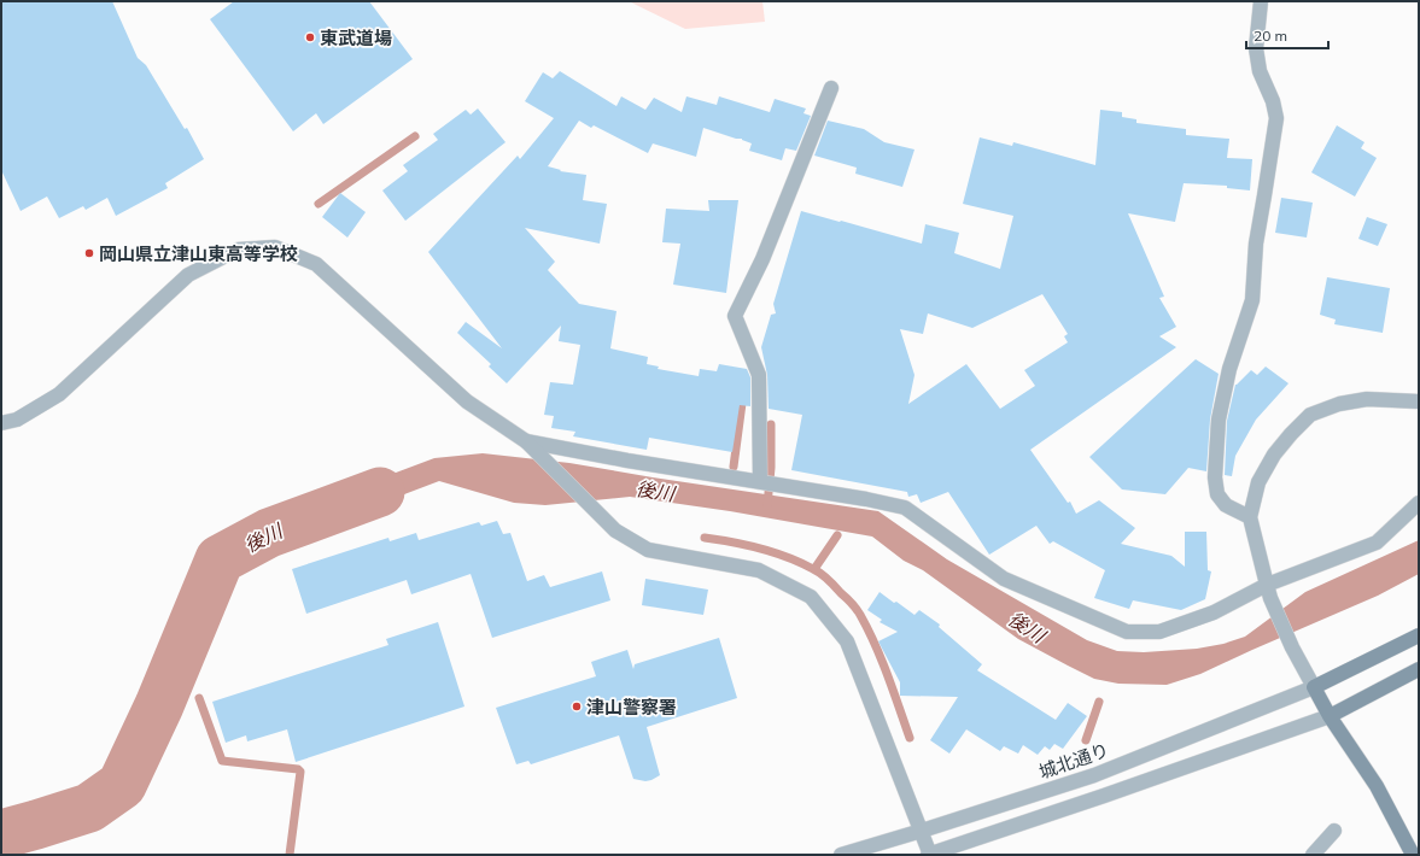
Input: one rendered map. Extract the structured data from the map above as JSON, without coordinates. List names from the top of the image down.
{
  "streets": {
    "street": ["城北通り"]
  },
  "water": ["後川"],
  "places": ["東武道場", "岡山県立津山東高等学校", "津山警察署"],
  "scale_bar": "20 m"
}
